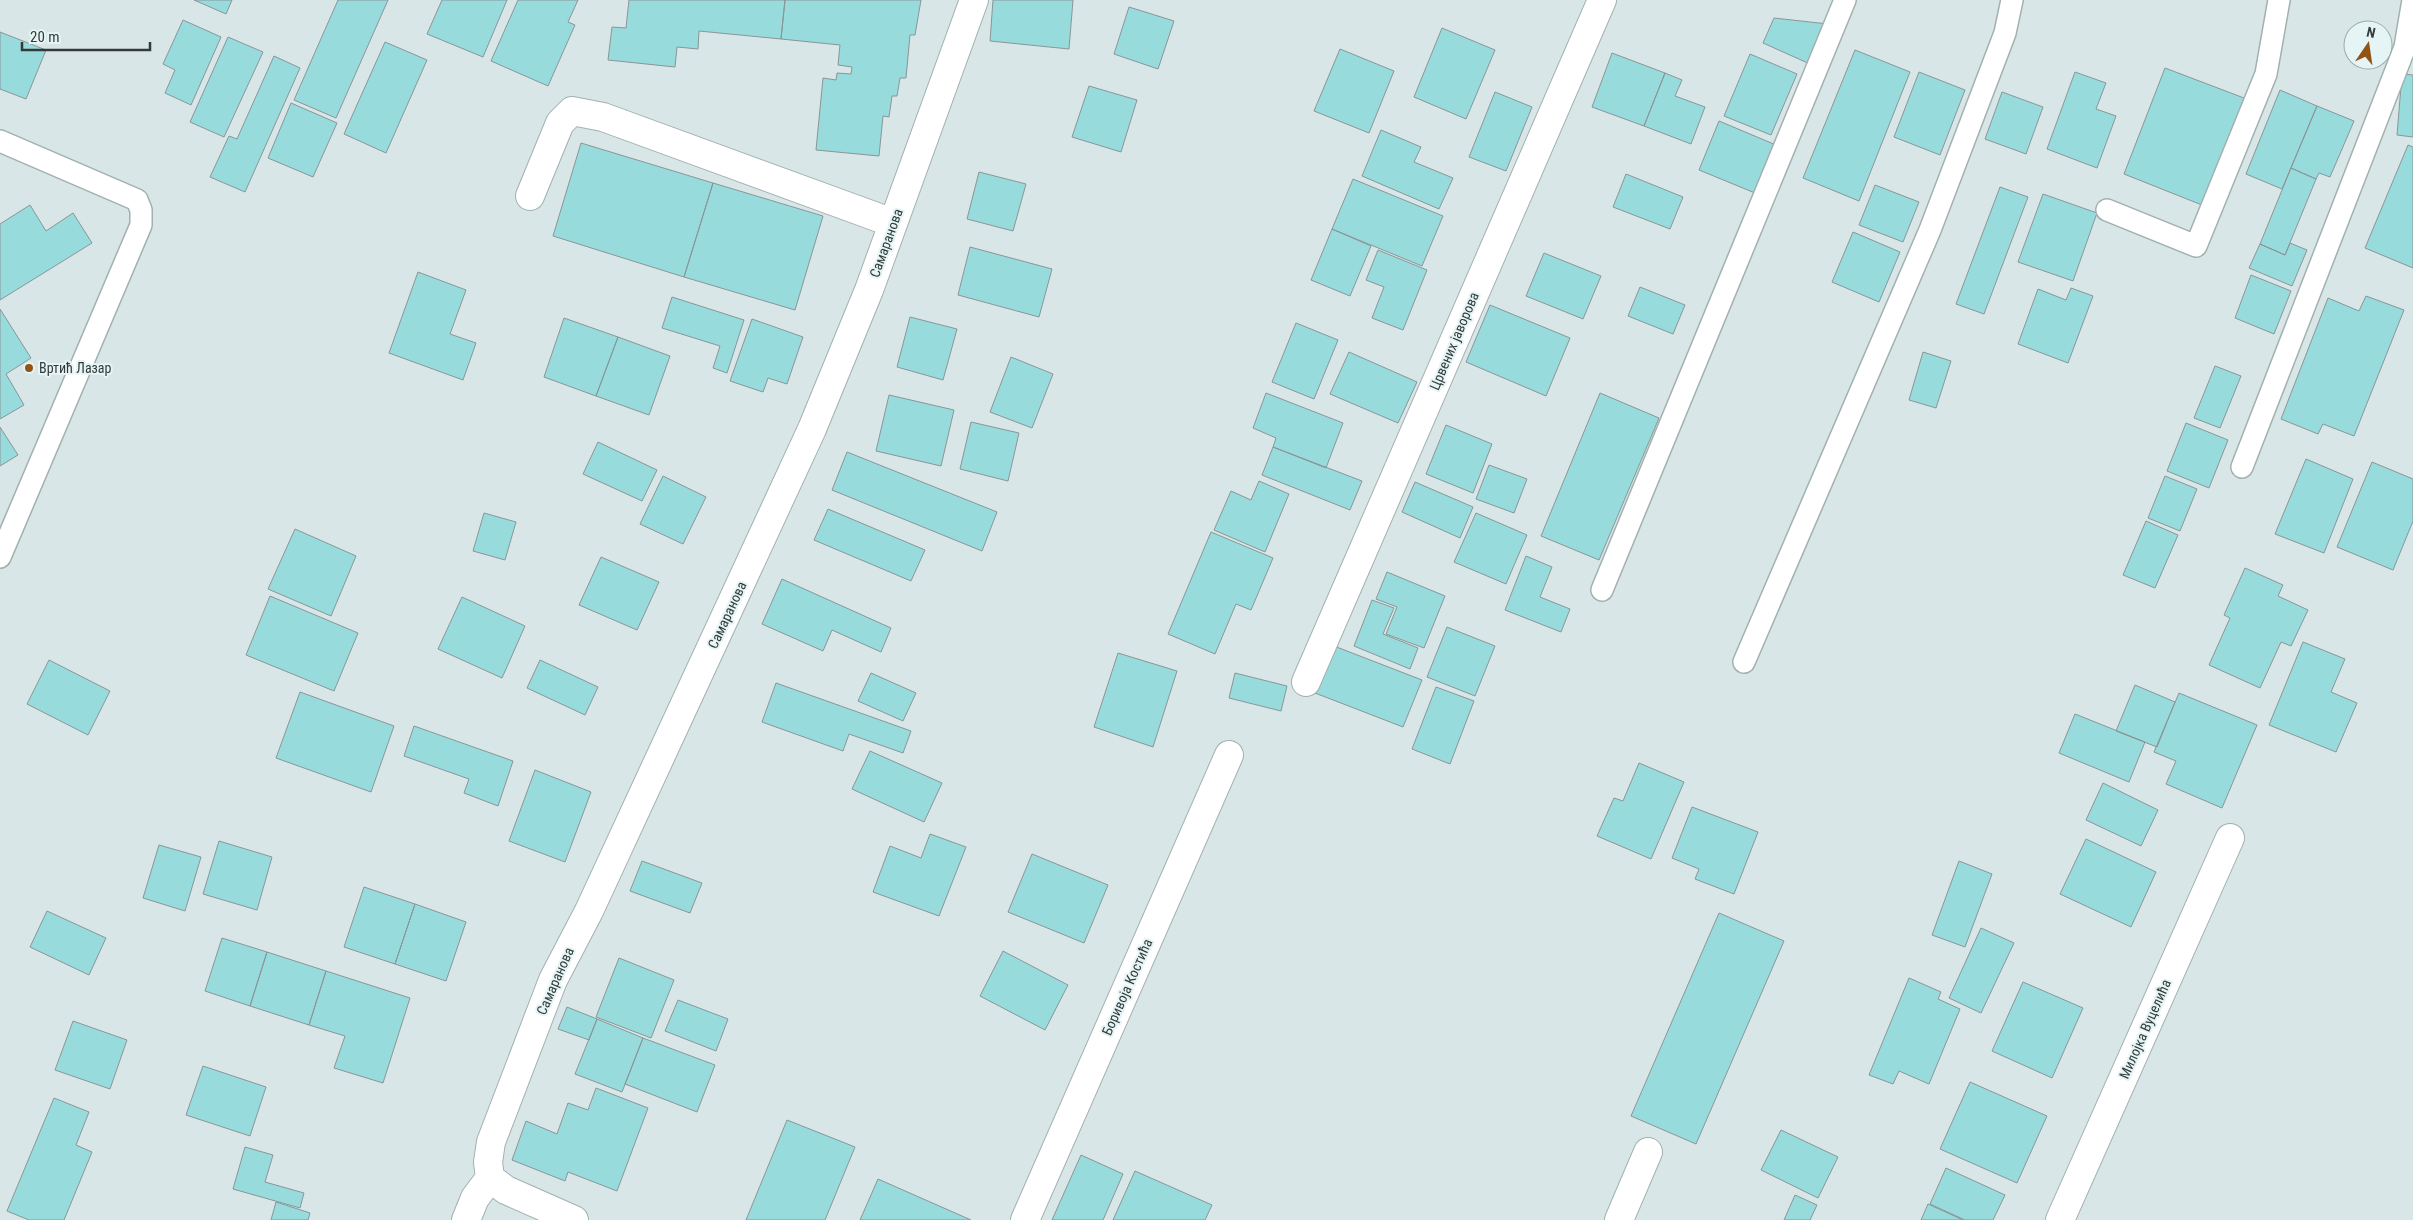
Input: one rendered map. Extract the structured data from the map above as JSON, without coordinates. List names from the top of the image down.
{
  "streets": {
    "street": [
      "Самаранова",
      "Црвених јаворова",
      "Боривоја Костића",
      "Милојка Вуцелића"
    ]
  },
  "places": ["Вртић Лазар"],
  "scale_bar": "20 m",
  "north": "top"
}
